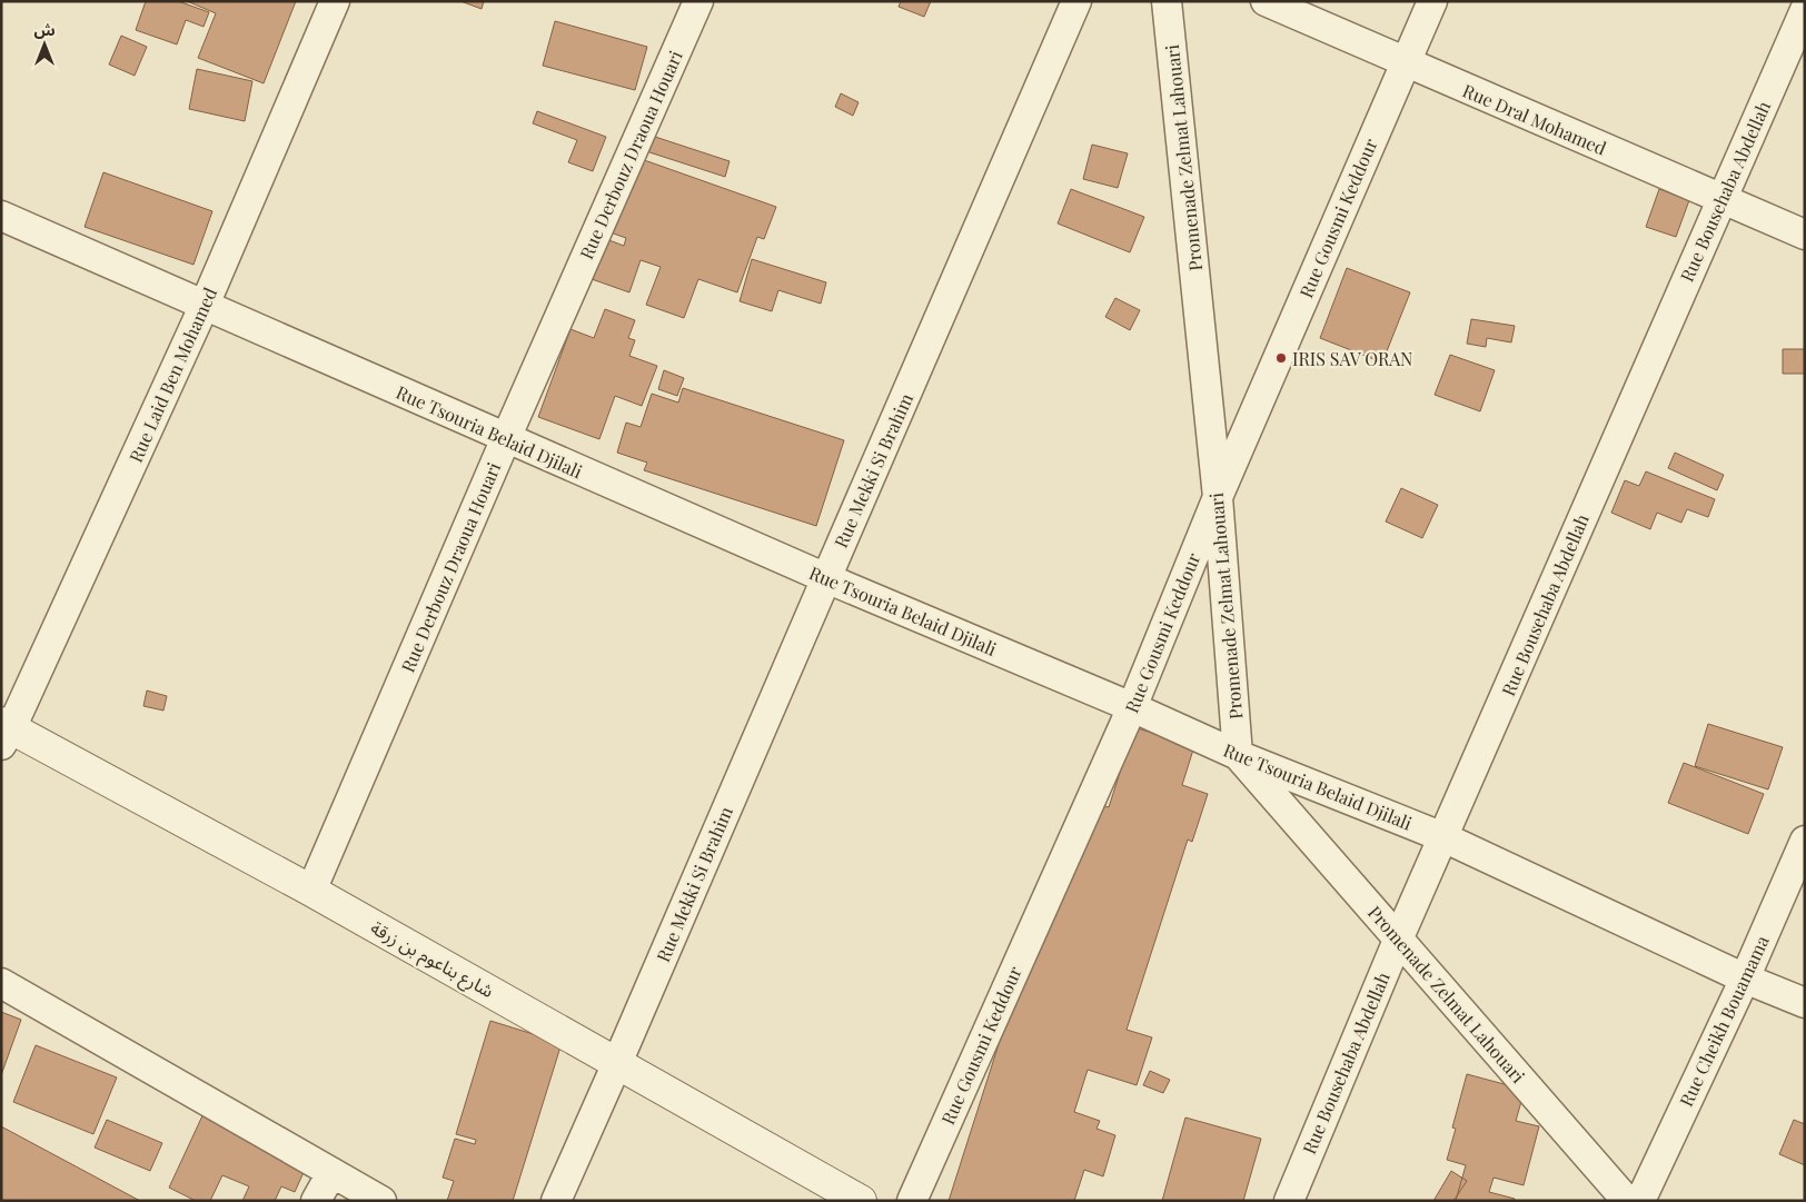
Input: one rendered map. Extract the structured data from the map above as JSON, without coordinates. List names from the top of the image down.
{
  "streets": {
    "street": [
      "Rue Dral Mohamed",
      "Rue Derbouz Draoua Houari",
      "Promenade Zelmat Lahouari",
      "Rue Bousehaba Abdellah",
      "Rue Gousmi Keddour",
      "Rue Laid Ben Mohamed",
      "Rue Tsouria Belaid Djilali",
      "Rue Mekki Si Brahim",
      "شارع بناعوم بن زرقة",
      "Rue Cheikh Bouamama"
    ]
  },
  "crossings": [
    ["Rue Dral Mohamed", "Rue Bousehaba Abdellah"],
    ["Rue Dral Mohamed", "Rue Gousmi Keddour"],
    ["Rue Derbouz Draoua Houari", "Rue Tsouria Belaid Djilali"],
    ["Rue Derbouz Draoua Houari", "شارع بناعوم بن زرقة"],
    ["Promenade Zelmat Lahouari", "Rue Bousehaba Abdellah"],
    ["Promenade Zelmat Lahouari", "Rue Gousmi Keddour"],
    ["Promenade Zelmat Lahouari", "Rue Tsouria Belaid Djilali"],
    ["Rue Bousehaba Abdellah", "Rue Tsouria Belaid Djilali"],
    ["Rue Gousmi Keddour", "Rue Tsouria Belaid Djilali"],
    ["Rue Laid Ben Mohamed", "Rue Tsouria Belaid Djilali"],
    ["Rue Laid Ben Mohamed", "شارع بناعوم بن زرقة"],
    ["Rue Tsouria Belaid Djilali", "Rue Mekki Si Brahim"],
    ["Rue Tsouria Belaid Djilali", "Rue Cheikh Bouamama"],
    ["Rue Mekki Si Brahim", "شارع بناعوم بن زرقة"]
  ],
  "places": ["IRIS SAV ORAN"],
  "north": "top"
}
